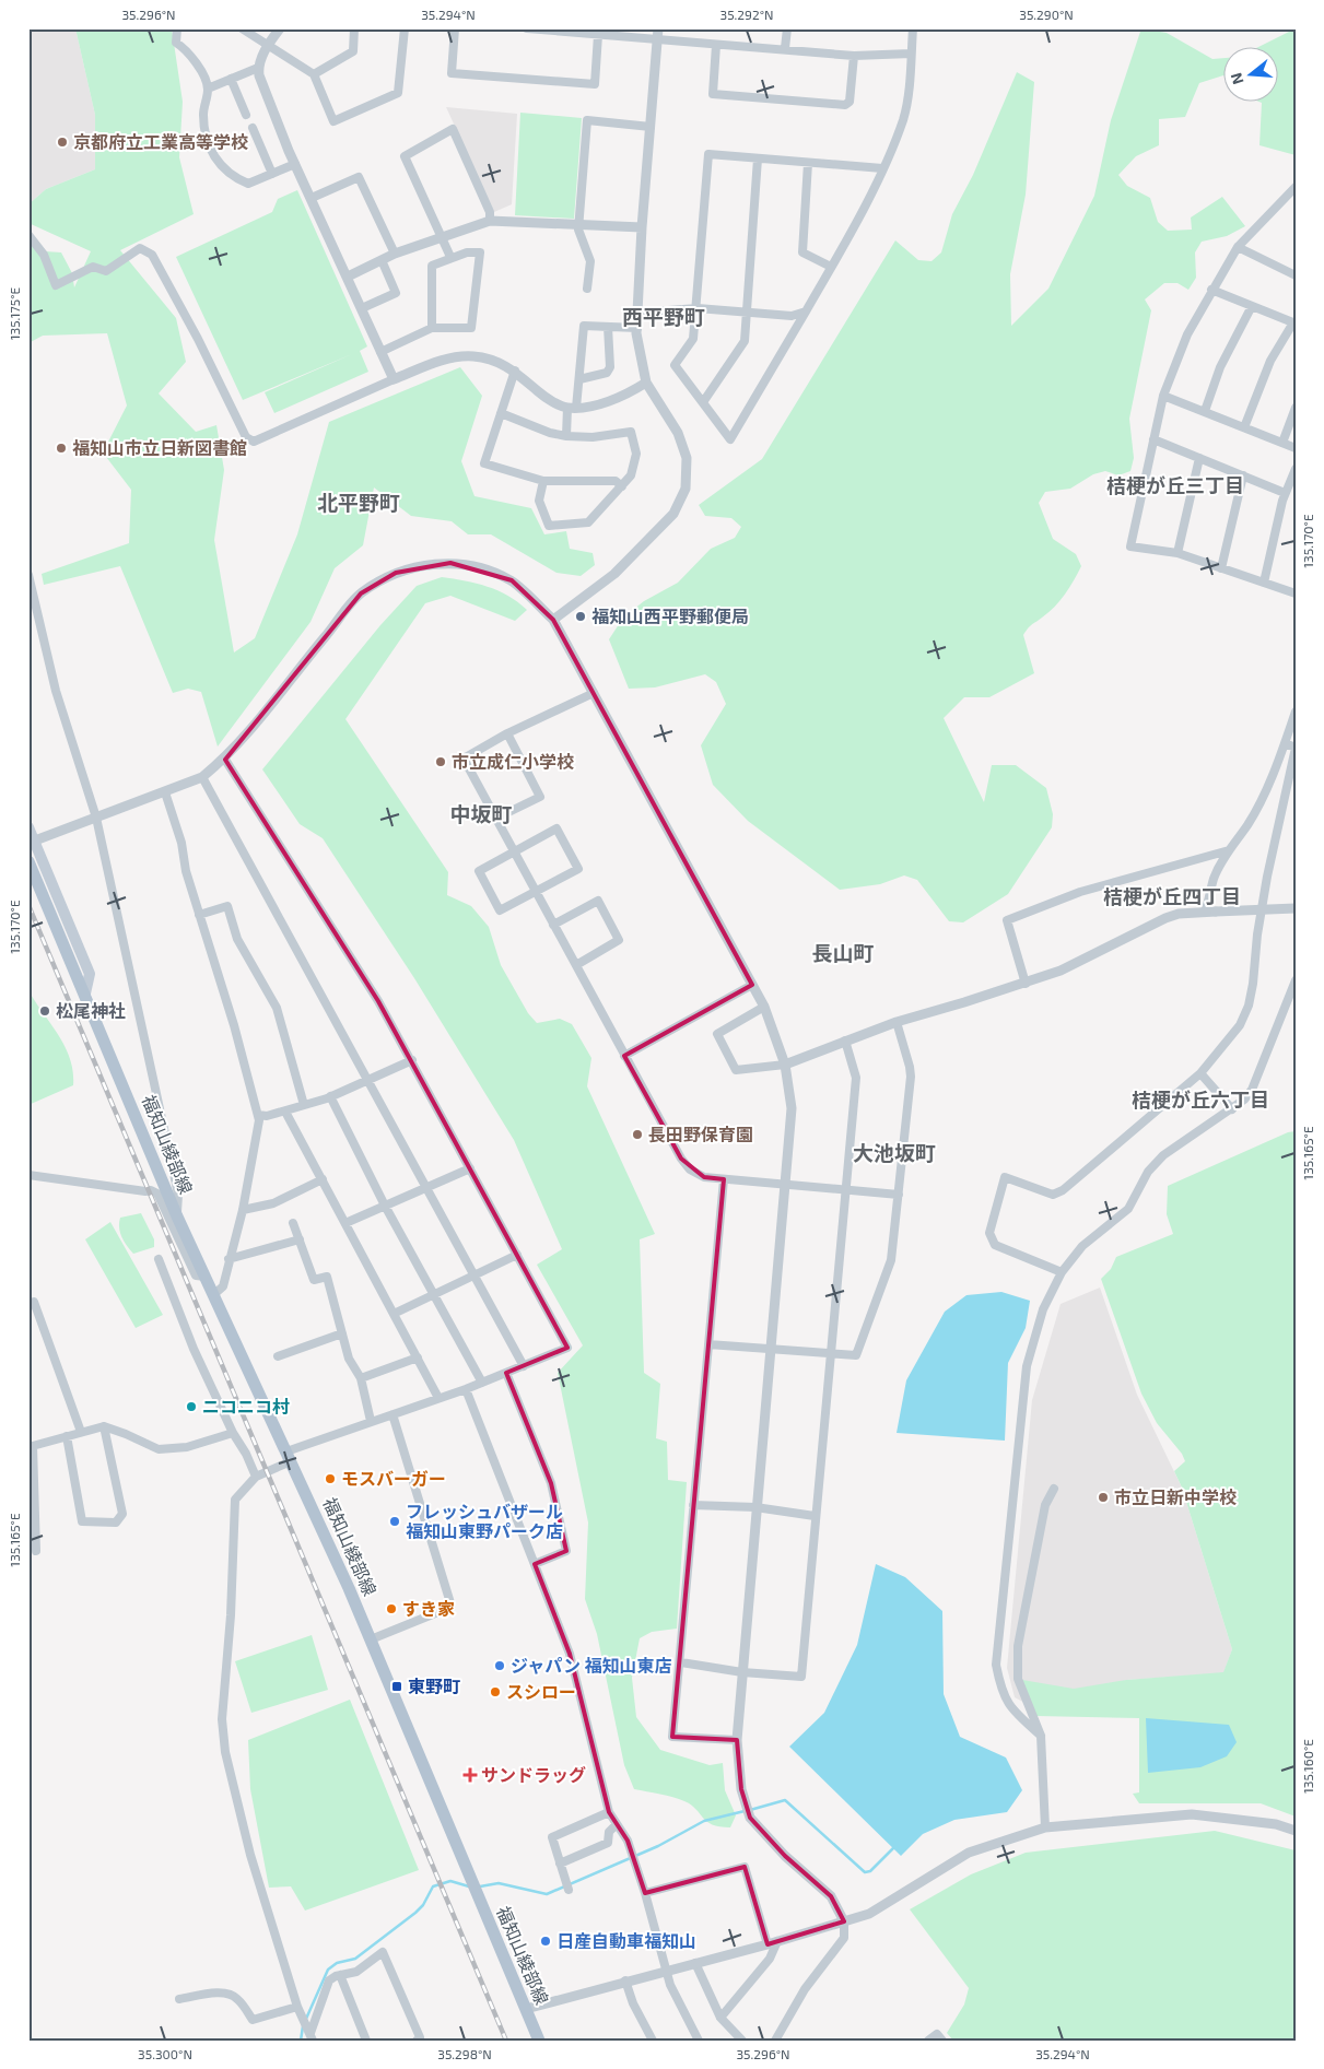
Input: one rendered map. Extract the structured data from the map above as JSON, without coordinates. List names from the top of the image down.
{
  "streets": {
    "main road": ["福知山綾部線"]
  },
  "districts": [
    "西平野町",
    "桔梗が丘三丁目",
    "北平野町",
    "中坂町",
    "桔梗が丘四丁目",
    "長山町",
    "桔梗が丘六丁目",
    "大池坂町"
  ],
  "places": {
    "other": [
      "京都府立工業高等学校",
      "福知山市立日新図書館",
      "福知山西平野郵便局",
      "市立成仁小学校",
      "松尾神社",
      "長田野保育園",
      "ニコニコ村",
      "モスバーガー",
      "市立日新中学校",
      "フレッシュバザール 福知山東野パーク店",
      "すき家",
      "ジャパン 福知山東店",
      "スシロー",
      "日産自動車福知山"
    ],
    "transit": ["東野町"],
    "health": ["サンドラッグ"]
  },
  "north": "left",
  "coordinates": [
    "35.296°N",
    "35.294°N",
    "35.292°N",
    "35.290°N",
    "135.175°E",
    "135.170°E",
    "135.165°E",
    "135.160°E",
    "35.300°N",
    "35.298°N"
  ]
}
